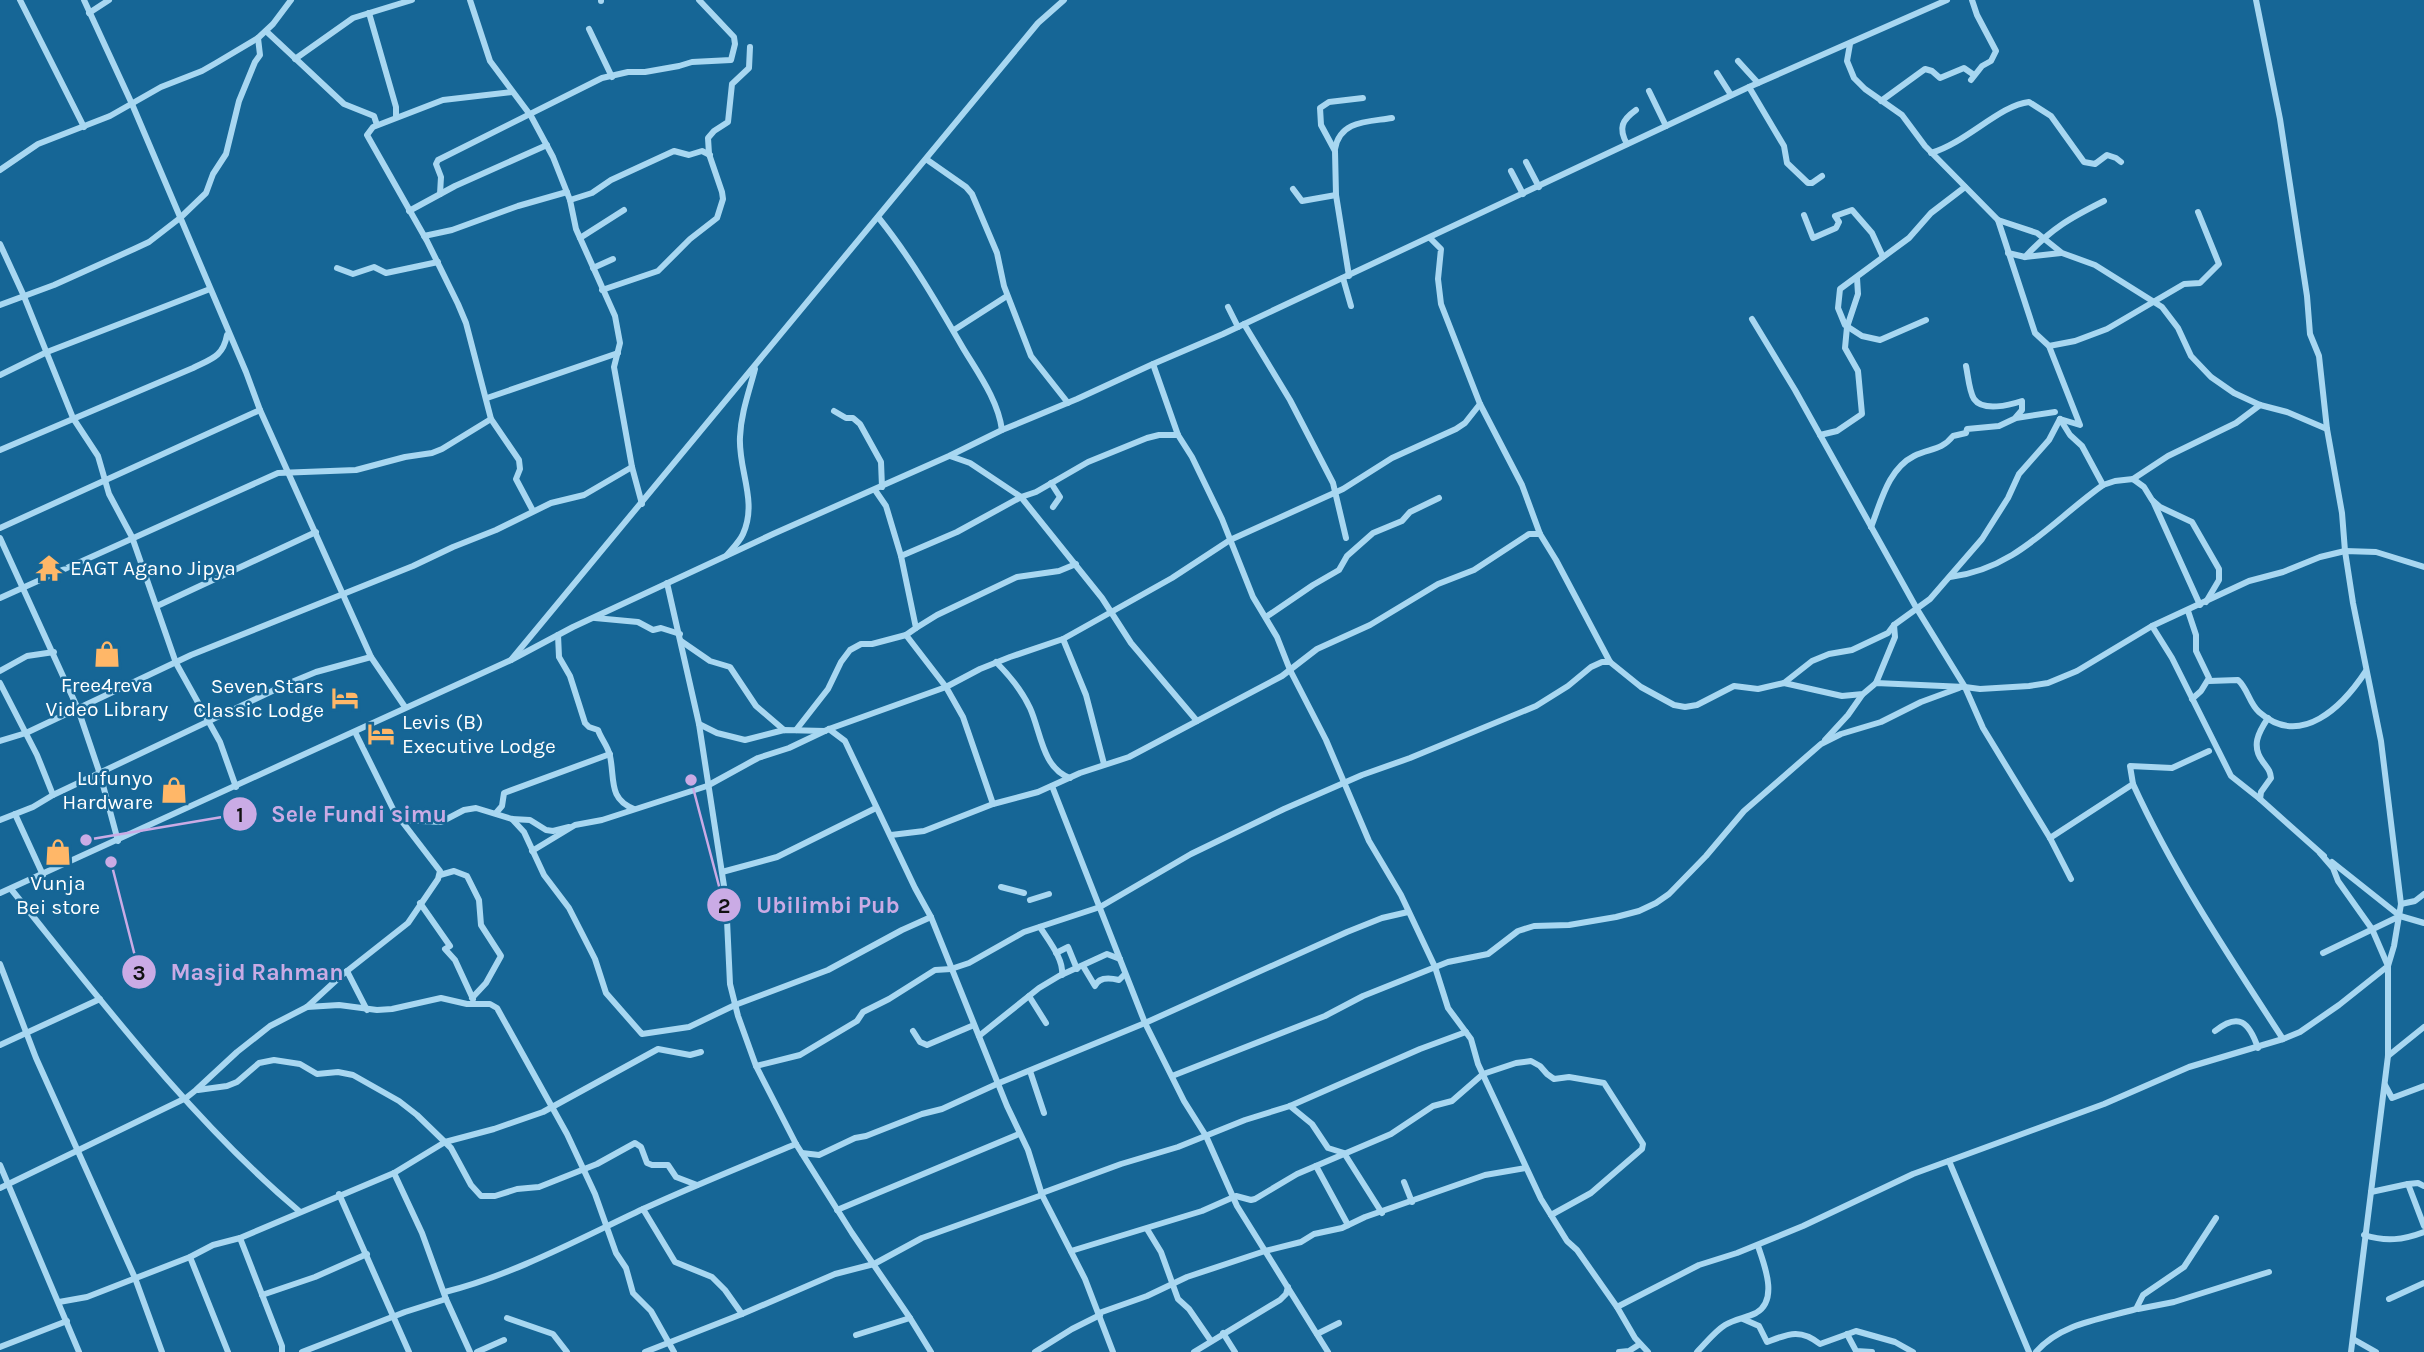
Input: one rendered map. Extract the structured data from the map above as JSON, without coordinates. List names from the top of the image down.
{
  "places": {
    "temple": ["EAGT Agano Jipya"],
    "shop": ["Free4reva Video Library", "Lufunyo Hardware", "Vunja Bei store"],
    "hotel": ["Seven Stars Classic Lodge", "Levis (B) Executive Lodge"],
    "other": ["Ubilimbi Pub", "Sele Fundi simu", "Masjid Rahman"]
  }
}
